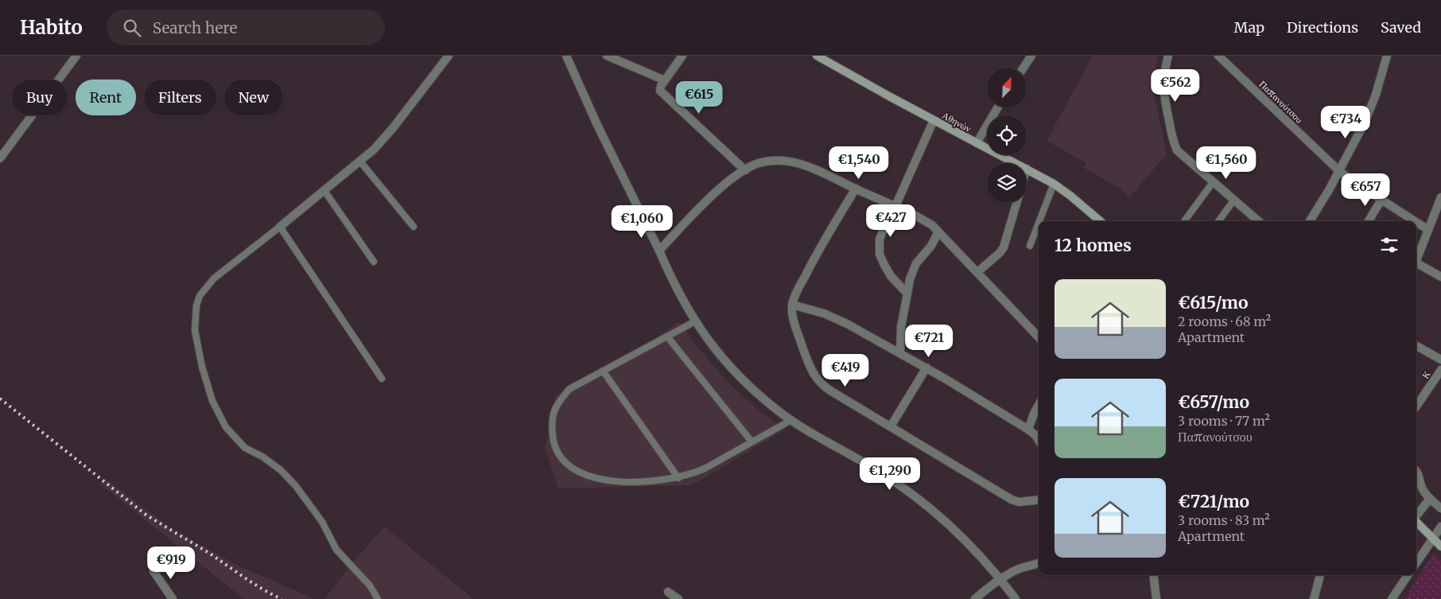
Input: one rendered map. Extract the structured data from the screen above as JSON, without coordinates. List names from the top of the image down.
{
  "streets": {
    "main road": ["Αθηνών"],
    "street": ["Παπανούτσου", "Κ"]
  },
  "north": "top right",
  "page": {
    "header": "Habito",
    "search": "Search here",
    "nav": ["Map", "Directions", "Saved"],
    "price": [
      "€562",
      "€615",
      "€734",
      "€1,540",
      "€1,560",
      "€657",
      "€427",
      "€1,060",
      "€721",
      "€419",
      "€1,290",
      "€919"
    ],
    "chip": [
      "Buy",
      "Rent",
      "Filters",
      "New"
    ],
    "heading": "12 homes",
    "list": [
      {
        "name": "€615/mo",
        "note": "2 rooms · 68 m² · Apartment"
      },
      {
        "name": "€657/mo",
        "note": "3 rooms · 77 m² · Παπανούτσου"
      },
      {
        "name": "€721/mo",
        "note": "3 rooms · 83 m² · Apartment"
      }
    ]
  }
}
